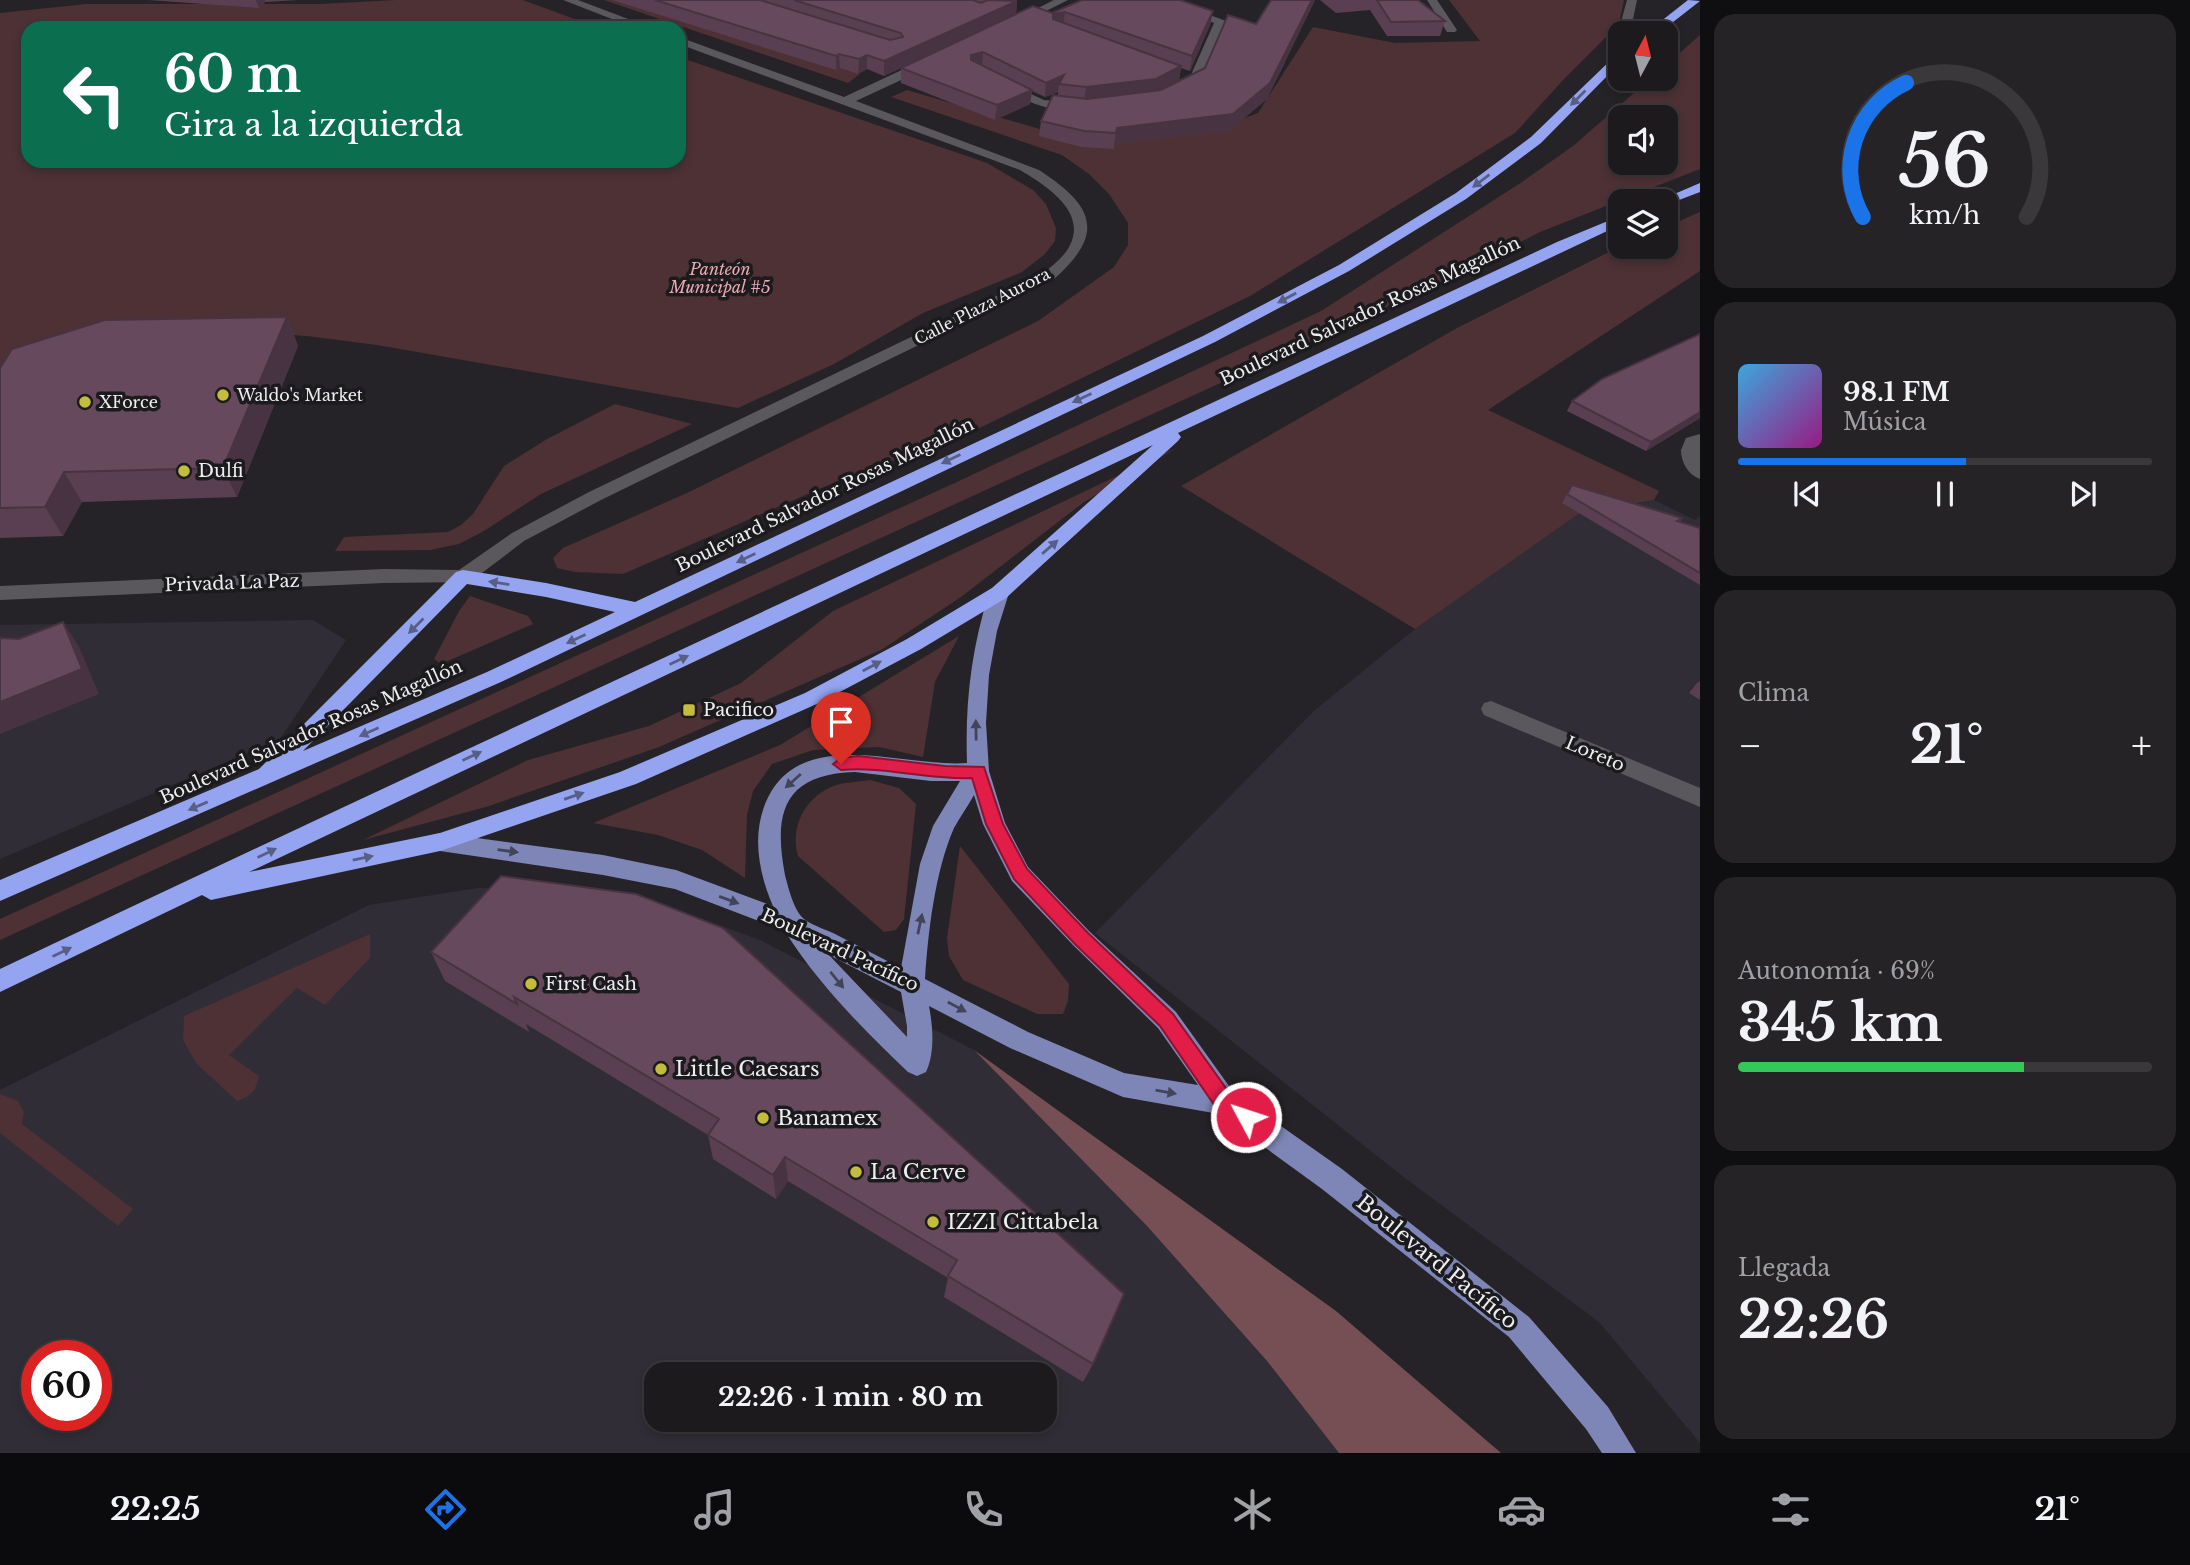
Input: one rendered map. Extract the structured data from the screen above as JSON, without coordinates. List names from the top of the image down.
{
  "streets": {
    "highway": ["Boulevard Salvador Rosas Magallón"],
    "main road": [
      "Calle Plaza Aurora",
      "Privada La Paz",
      "Loreto",
      "Boulevard Pacífico"
    ]
  },
  "crossings": [
    ["Calle Plaza Aurora", "Privada La Paz"]
  ],
  "parks": ["Panteón Municipal #5"],
  "places": {
    "other": [
      "Waldo's Market",
      "XForce",
      "Dulfi",
      "First Cash",
      "Little Caesars",
      "Banamex",
      "La Cerve",
      "IZZI Cittabela"
    ],
    "transit": ["Pacifico"]
  },
  "north": "top",
  "page": {
    "turn": ["60 m", "Gira a la izquierda"],
    "song": ["98.1 FM", "Música"],
    "tile": [
      "Clima",
      ["Autonomía · 69%", "345 km"],
      ["Llegada", "22:26"]
    ],
    "heat": ["−", "21°", "+"],
    "limit": "60",
    "trip": "22:26 · 1 min · 80 m",
    "tabs": ["22:25", "21°"],
    "gauge": ["56", "km/h"]
  }
}
